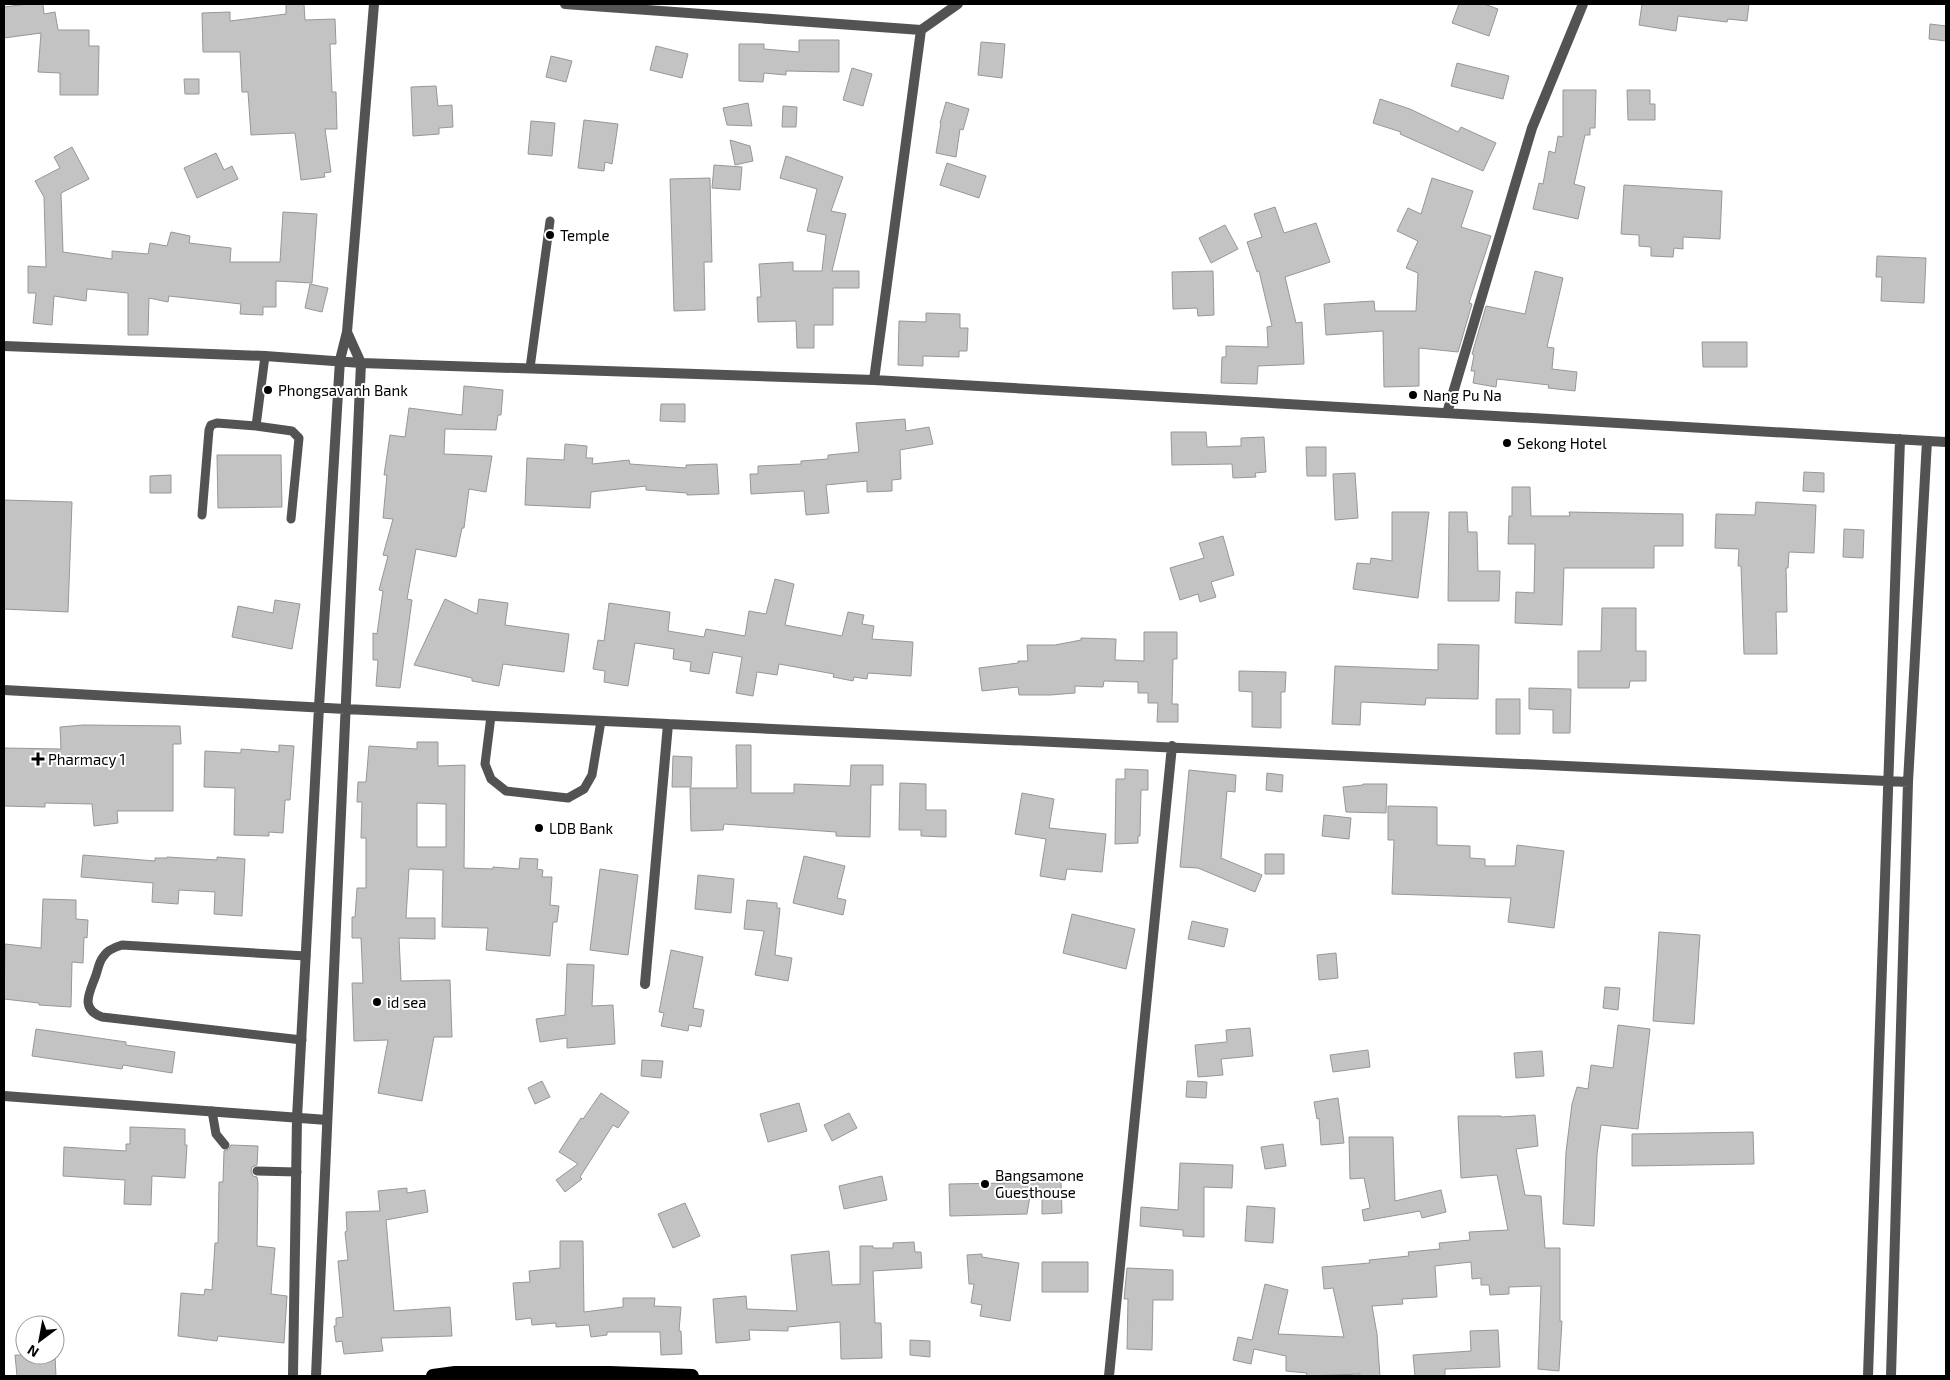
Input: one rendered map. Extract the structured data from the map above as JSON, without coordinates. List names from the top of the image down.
{
  "places": {
    "other": [
      "Temple",
      "Phongsavanh Bank",
      "Nang Pu Na",
      "Sekong Hotel",
      "LDB Bank",
      "id sea",
      "Bangsamone Guesthouse"
    ],
    "health": ["Pharmacy 1"]
  },
  "north": "bottom left"
}
